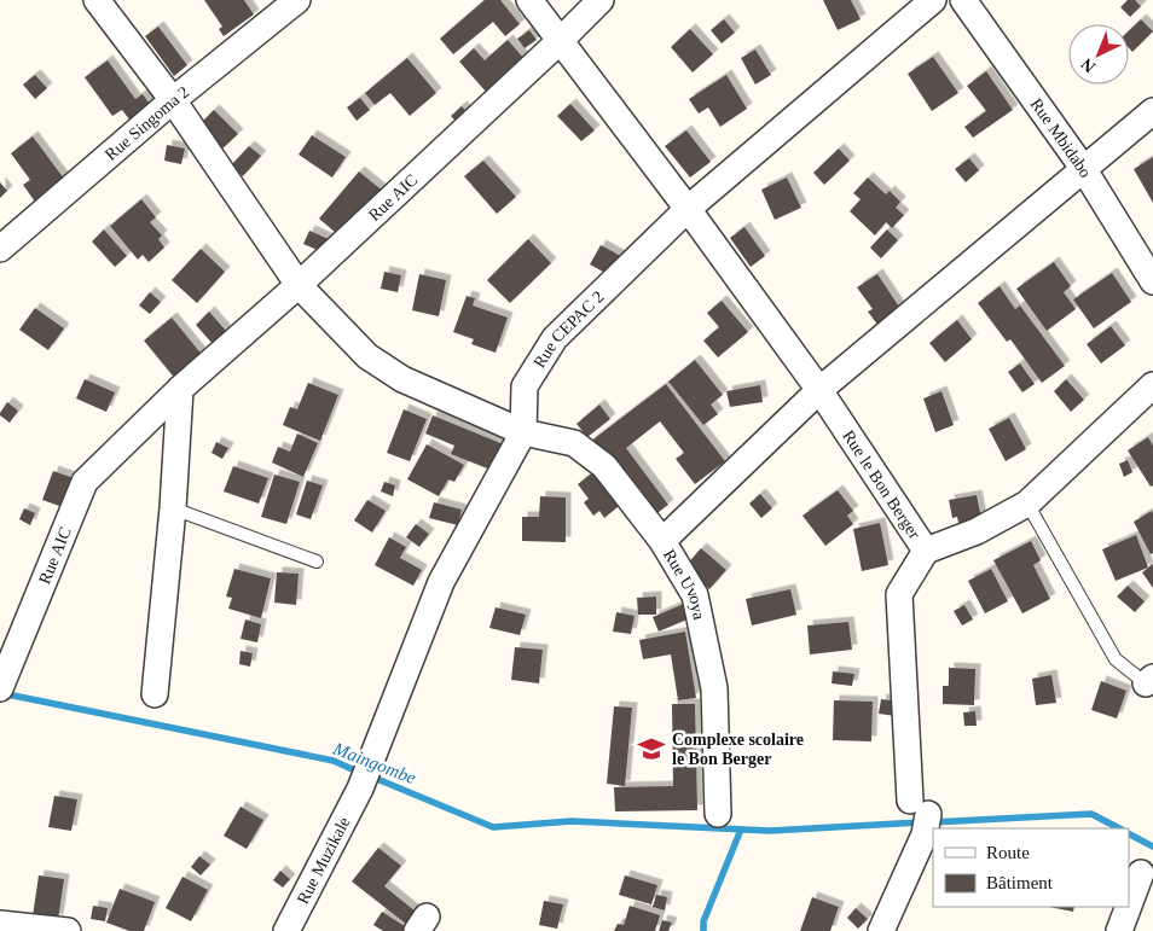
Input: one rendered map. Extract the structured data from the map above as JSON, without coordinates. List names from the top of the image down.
{
  "streets": {
    "street": [
      "Rue Singoma 2",
      "Rue Mbidabo",
      "Rue AIC",
      "Rue CEPAC 2",
      "Rue le Bon Berger",
      "Rue Uvoya",
      "Rue Muzikale"
    ]
  },
  "crossings": [
    ["Rue Singoma 2", "Rue Uvoya"],
    ["Rue AIC", "Rue le Bon Berger"],
    ["Rue AIC", "Rue Uvoya"],
    ["Rue CEPAC 2", "Rue le Bon Berger"],
    ["Rue CEPAC 2", "Rue Uvoya"],
    ["Rue CEPAC 2", "Rue Muzikale"]
  ],
  "water": ["Maingombe"],
  "places": {
    "school or university": ["Complexe scolaire le Bon Berger"]
  },
  "legend": ["Route", "Bâtiment"],
  "north": "bottom left"
}
